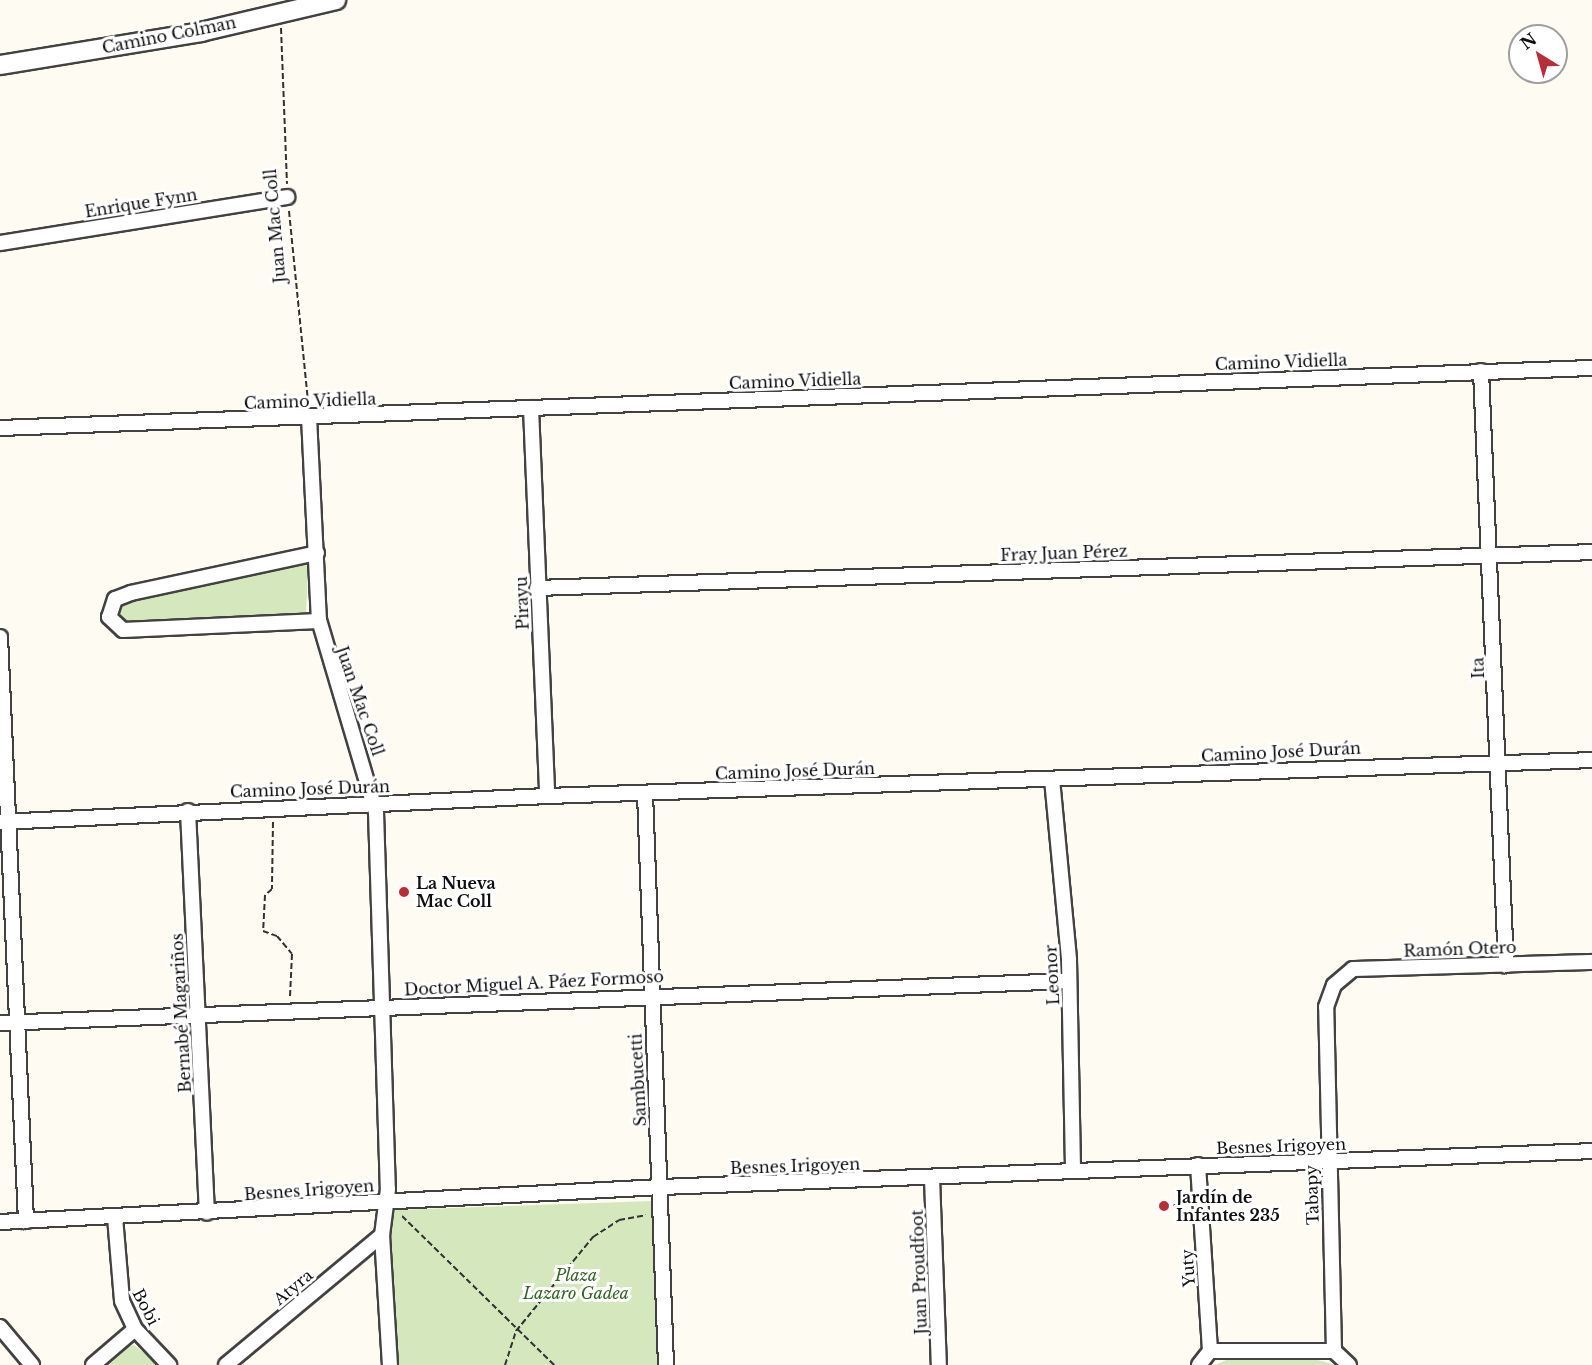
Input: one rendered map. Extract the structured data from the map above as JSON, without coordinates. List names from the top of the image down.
{
  "streets": {
    "street": [
      "Camino Colman",
      "Enrique Fynn",
      "Juan Mac Coll",
      "Camino Vidiella",
      "Fray Juan Pérez",
      "Pirayu",
      "Ita",
      "Camino José Durán",
      "Ramón Otero",
      "Leonor",
      "Doctor Miguel A. Páez Formoso",
      "Bernabé Magariños",
      "Sambucetti",
      "Besnes Irigoyen",
      "Tabapy",
      "Yuty",
      "Juan Proudfoot",
      "Atyra",
      "Bobi"
    ]
  },
  "crossings": [
    ["Camino Colman", "Juan Mac Coll"],
    ["Enrique Fynn", "Juan Mac Coll"],
    ["Juan Mac Coll", "Camino Vidiella"],
    ["Juan Mac Coll", "Camino José Durán"],
    ["Juan Mac Coll", "Doctor Miguel A. Páez Formoso"],
    ["Juan Mac Coll", "Besnes Irigoyen"],
    ["Juan Mac Coll", "Atyra"],
    ["Camino Vidiella", "Pirayu"],
    ["Camino Vidiella", "Ita"],
    ["Fray Juan Pérez", "Pirayu"],
    ["Fray Juan Pérez", "Ita"],
    ["Pirayu", "Camino José Durán"],
    ["Ita", "Camino José Durán"],
    ["Ita", "Ramón Otero"],
    ["Camino José Durán", "Leonor"],
    ["Camino José Durán", "Bernabé Magariños"],
    ["Camino José Durán", "Sambucetti"],
    ["Ramón Otero", "Tabapy"],
    ["Leonor", "Doctor Miguel A. Páez Formoso"],
    ["Leonor", "Besnes Irigoyen"],
    ["Doctor Miguel A. Páez Formoso", "Bernabé Magariños"],
    ["Doctor Miguel A. Páez Formoso", "Sambucetti"],
    ["Bernabé Magariños", "Besnes Irigoyen"],
    ["Sambucetti", "Besnes Irigoyen"],
    ["Besnes Irigoyen", "Tabapy"],
    ["Besnes Irigoyen", "Yuty"],
    ["Besnes Irigoyen", "Juan Proudfoot"],
    ["Besnes Irigoyen", "Bobi"]
  ],
  "parks": ["Plaza Lazaro Gadea"],
  "places": ["La Nueva Mac Coll", "Jardín de Infantes 235"],
  "north": "top left"
}
